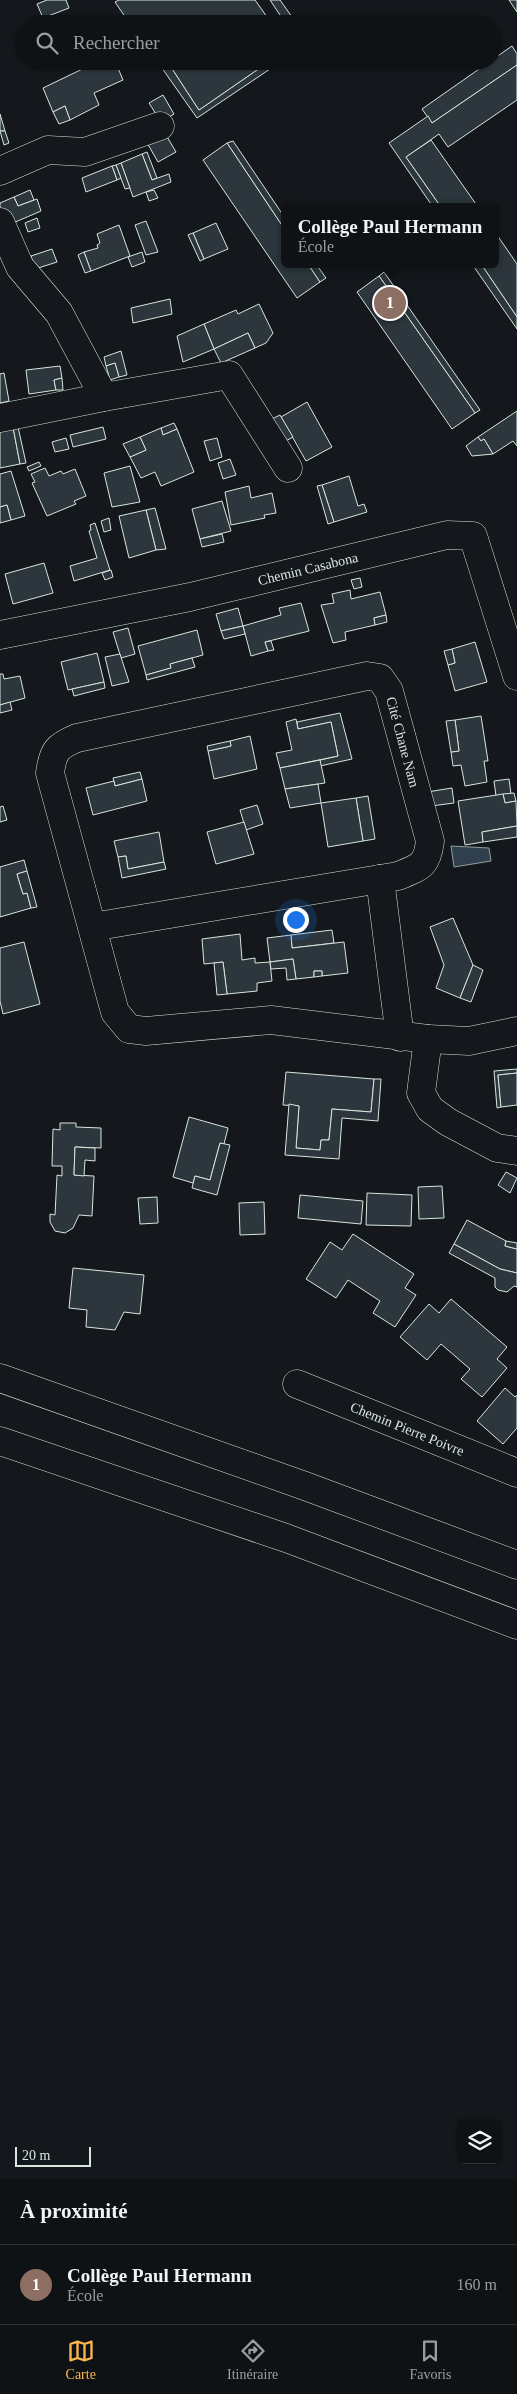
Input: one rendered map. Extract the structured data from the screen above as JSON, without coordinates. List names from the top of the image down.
{
  "streets": {
    "main road": ["Chemin Casabona", "Cité Chane Nam", "Chemin Pierre Poivre"]
  },
  "scale_bar": "20 m",
  "page": {
    "search": "Rechercher",
    "popup": ["Collège Paul Hermann", "École"],
    "pins": "1",
    "scale": "20 m",
    "heading": "À proximité",
    "list": [
      {
        "mark": "1",
        "name": "Collège Paul Hermann",
        "note": "École",
        "value": "160 m"
      }
    ],
    "nav": ["Carte", "Itinéraire", "Favoris"]
  }
}
